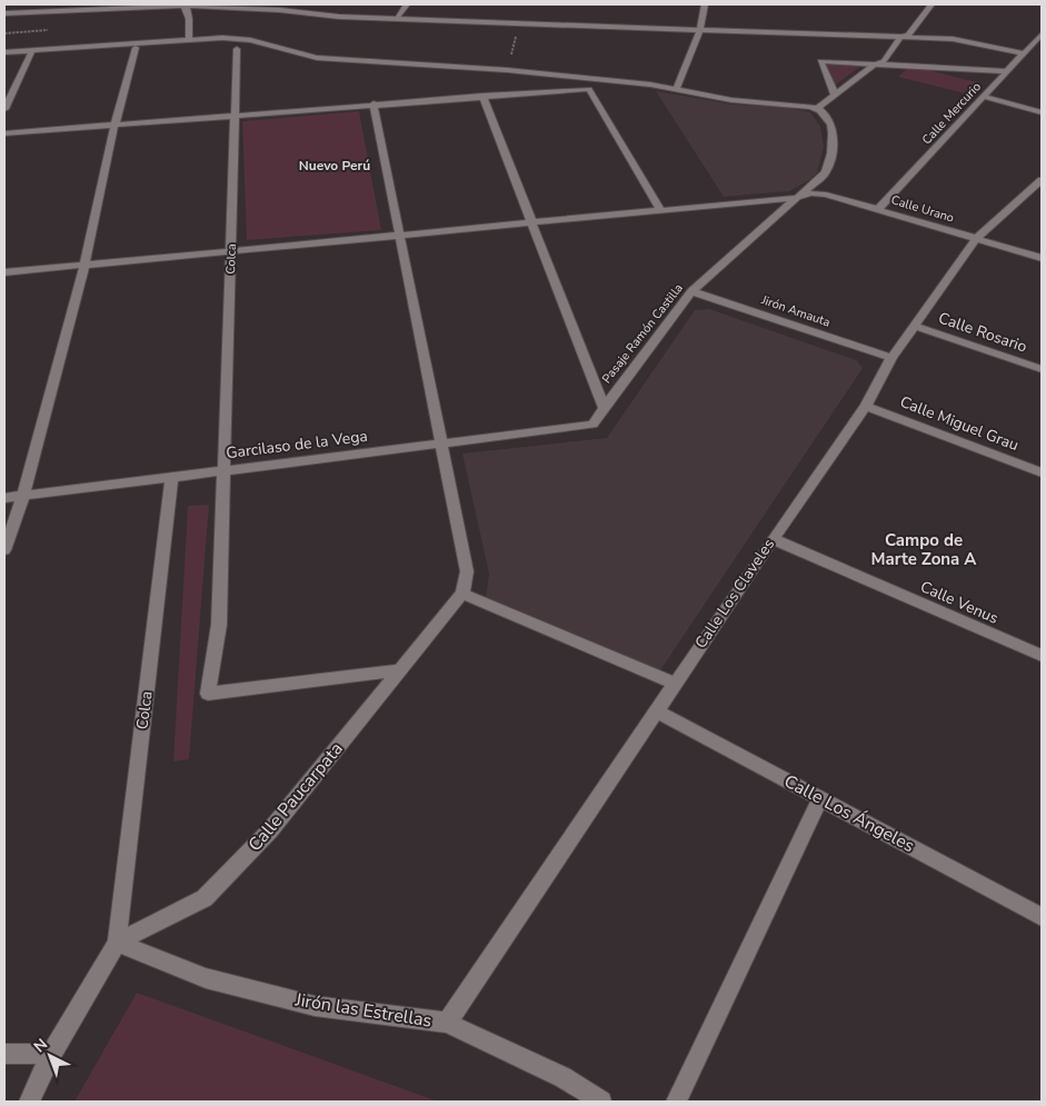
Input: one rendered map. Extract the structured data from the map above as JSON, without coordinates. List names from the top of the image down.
{
  "streets": {
    "street": [
      "Calle Mercurio",
      "Calle Urano",
      "Colca",
      "Jirón Amauta",
      "Calle Rosario",
      "Pasaje Ramón Castilla",
      "Calle Miguel Grau",
      "Garcilaso de la Vega",
      "Calle Los Claveles",
      "Calle Venus",
      "Calle Paucarpata",
      "Calle Los Ángeles",
      "Jirón las Estrellas"
    ]
  },
  "crossings": [
    ["Calle Mercurio", "Calle Urano"],
    ["Calle Urano", "Colca"],
    ["Calle Urano", "Pasaje Ramón Castilla"],
    ["Calle Urano", "Calle Los Claveles"],
    ["Colca", "Garcilaso de la Vega"],
    ["Colca", "Calle Paucarpata"],
    ["Colca", "Jirón las Estrellas"],
    ["Jirón Amauta", "Pasaje Ramón Castilla"],
    ["Jirón Amauta", "Calle Los Claveles"],
    ["Calle Rosario", "Calle Los Claveles"],
    ["Pasaje Ramón Castilla", "Garcilaso de la Vega"],
    ["Calle Miguel Grau", "Calle Los Claveles"],
    ["Calle Los Claveles", "Calle Venus"],
    ["Calle Los Claveles", "Calle Los Ángeles"],
    ["Calle Los Claveles", "Jirón las Estrellas"],
    ["Calle Paucarpata", "Jirón las Estrellas"]
  ],
  "districts": ["Nuevo Perú", "Campo de Marte Zona A"],
  "north": "top left"
}
